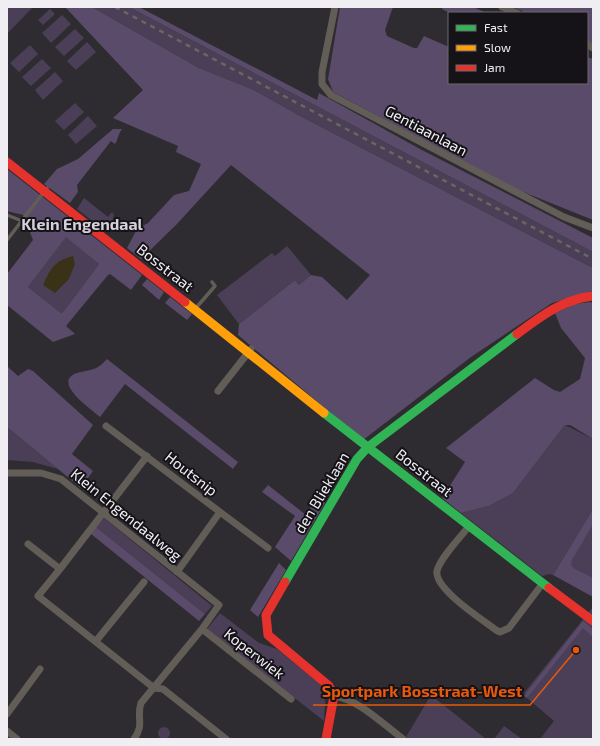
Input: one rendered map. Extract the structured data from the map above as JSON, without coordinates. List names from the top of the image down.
{
  "streets": {
    "street": [
      "Gentiaanlaan",
      "Bosstraat",
      "Houtsnip",
      "den Blieklaan",
      "Klein Engendaalweg",
      "Koperwiek"
    ]
  },
  "crossings": [
    ["Bosstraat", "den Blieklaan"],
    ["Houtsnip", "Klein Engendaalweg"],
    ["Klein Engendaalweg", "Koperwiek"]
  ],
  "districts": ["Klein Engendaal"],
  "places": ["Sportpark Bosstraat-West"],
  "legend": ["Fast", "Slow", "Jam"]
}
